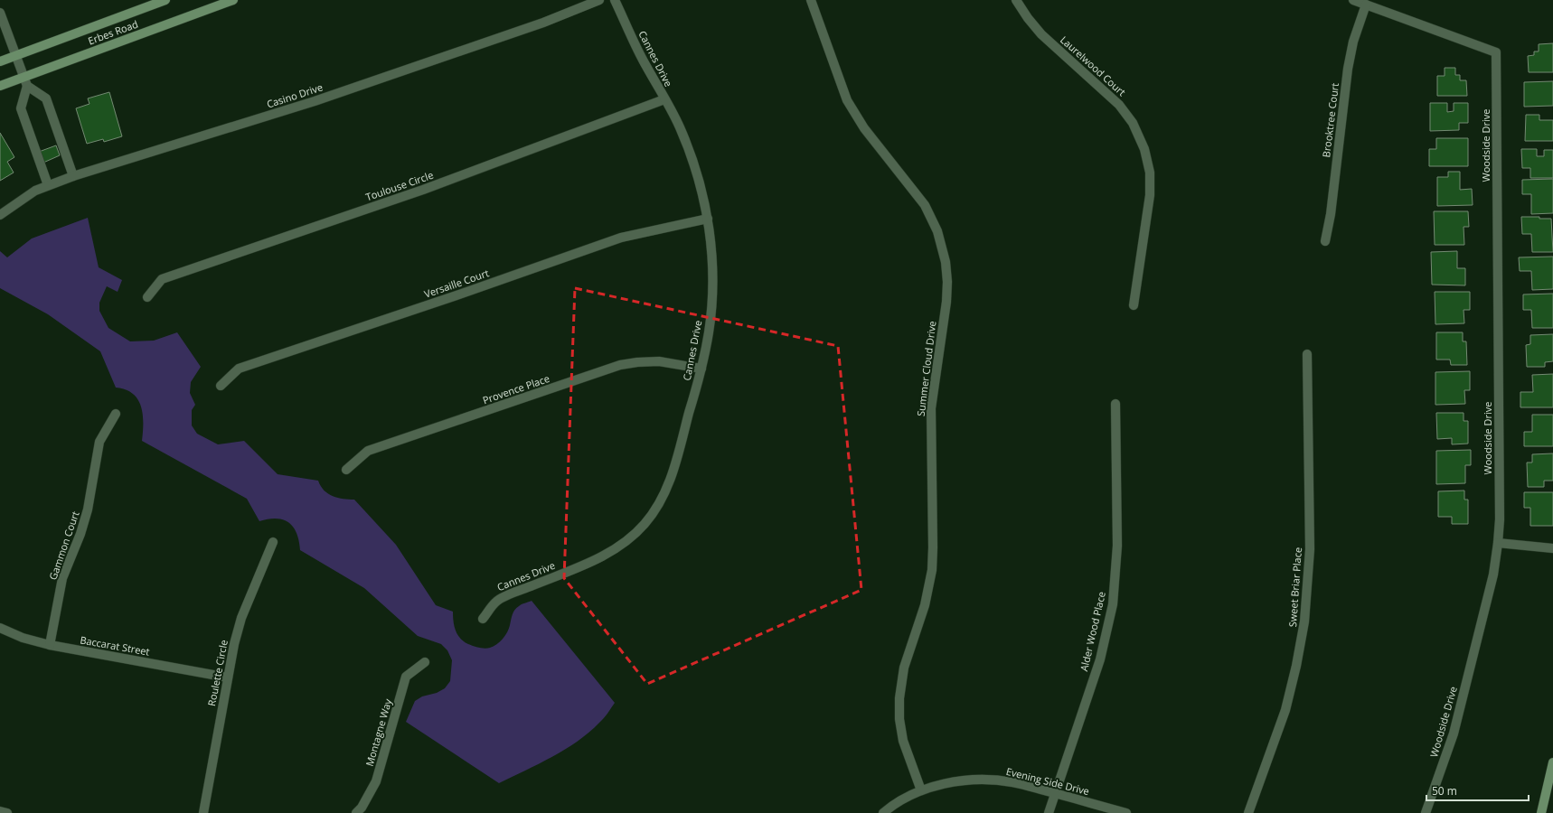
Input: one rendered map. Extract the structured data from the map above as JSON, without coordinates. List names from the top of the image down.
{
  "streets": {
    "main road": ["Erbes Road"],
    "street": [
      "Cannes Drive",
      "Laurelwood Court",
      "Casino Drive",
      "Brooktree Court",
      "Woodside Drive",
      "Toulouse Circle",
      "Versaille Court",
      "Summer Cloud Drive",
      "Provence Place",
      "Gammon Court",
      "Sweet Briar Place",
      "Alder Wood Place",
      "Baccarat Street",
      "Roulette Circle",
      "Montagne Way",
      "Evening Side Drive"
    ]
  },
  "crossings": [
    ["Cannes Drive", "Toulouse Circle"],
    ["Cannes Drive", "Versaille Court"],
    ["Cannes Drive", "Provence Place"],
    ["Brooktree Court", "Woodside Drive"],
    ["Summer Cloud Drive", "Evening Side Drive"],
    ["Gammon Court", "Baccarat Street"],
    ["Alder Wood Place", "Evening Side Drive"],
    ["Baccarat Street", "Roulette Circle"]
  ],
  "scale_bar": "50 m"
}
